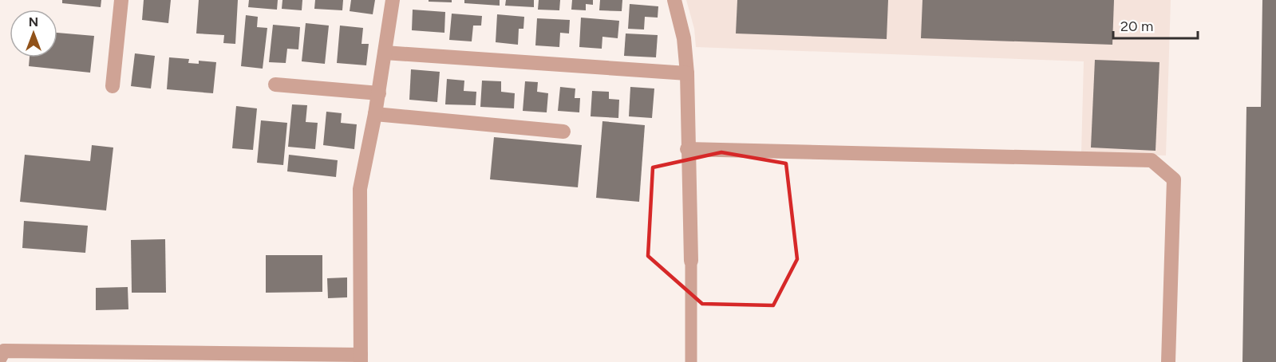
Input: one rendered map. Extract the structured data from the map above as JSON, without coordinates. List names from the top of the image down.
{
  "scale_bar": "20 m",
  "north": "top"
}
